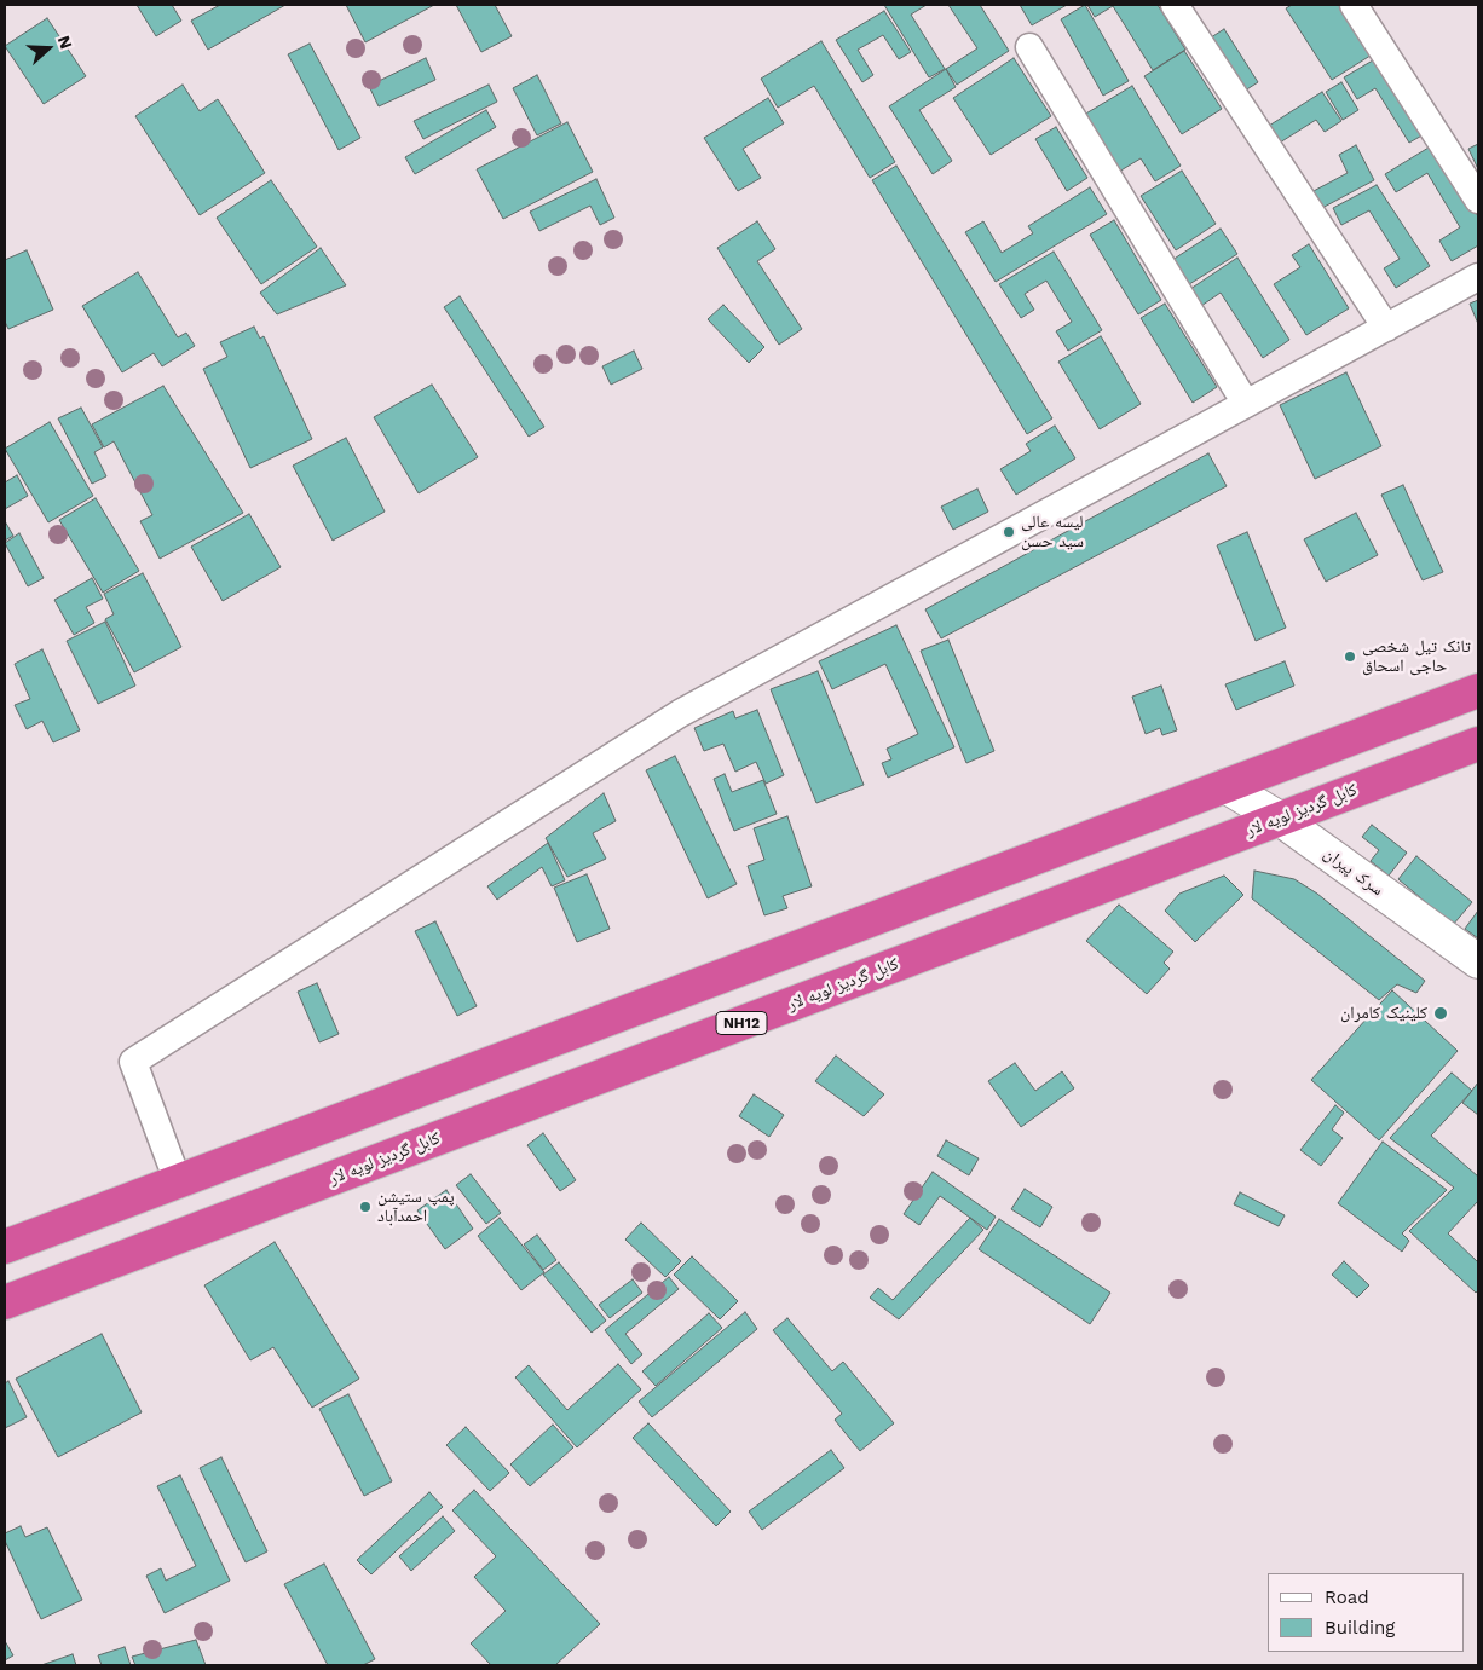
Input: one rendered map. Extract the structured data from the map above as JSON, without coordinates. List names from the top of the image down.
{
  "streets": {
    "highway": ["کابل گردیز لویه لار", "NH12"],
    "street": ["سرک پیران"]
  },
  "crossings": [
    ["کابل گردیز لویه لار", "سرک پیران"]
  ],
  "places": [
    "لیسه عالی سید حسن",
    "تانک تیل شخصی حاجی اسحاق",
    "کلینیک کامران",
    "پمپ ستیشن احمدآباد"
  ],
  "legend": ["Road", "Building"],
  "north": "right"
}
